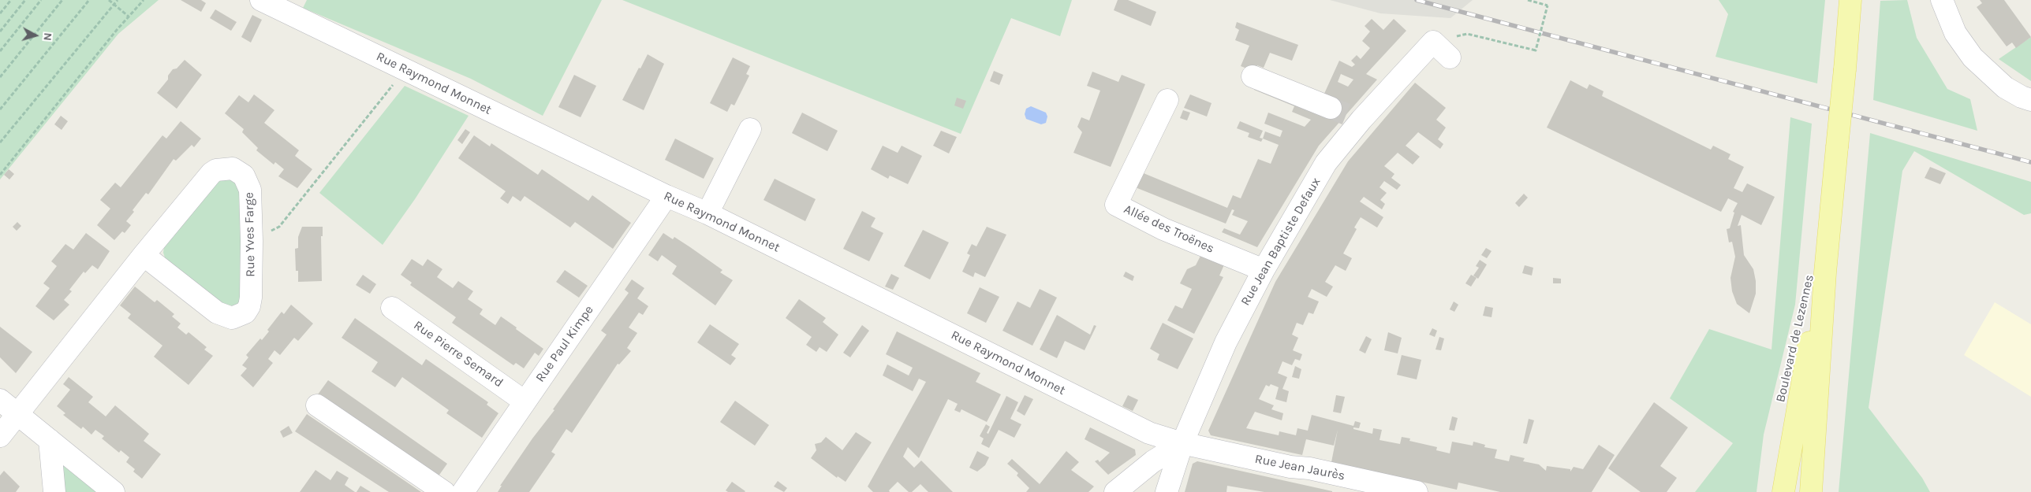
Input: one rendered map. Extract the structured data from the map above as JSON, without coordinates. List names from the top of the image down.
{
  "streets": {
    "main road": ["Boulevard de Lezennes"],
    "street": [
      "Rue Raymond Monnet",
      "Allée des Troënes",
      "Rue Yves Farge",
      "Rue Jean Baptiste Defaux",
      "Rue Paul Kimpe",
      "Rue Pierre Semard",
      "Rue Jean Jaurès"
    ]
  },
  "crossings": [
    ["Rue Raymond Monnet", "Rue Jean Baptiste Defaux"],
    ["Rue Raymond Monnet", "Rue Paul Kimpe"],
    ["Rue Raymond Monnet", "Rue Jean Jaurès"],
    ["Allée des Troënes", "Rue Jean Baptiste Defaux"],
    ["Rue Jean Baptiste Defaux", "Rue Jean Jaurès"],
    ["Rue Paul Kimpe", "Rue Pierre Semard"]
  ],
  "north": "right"
}
